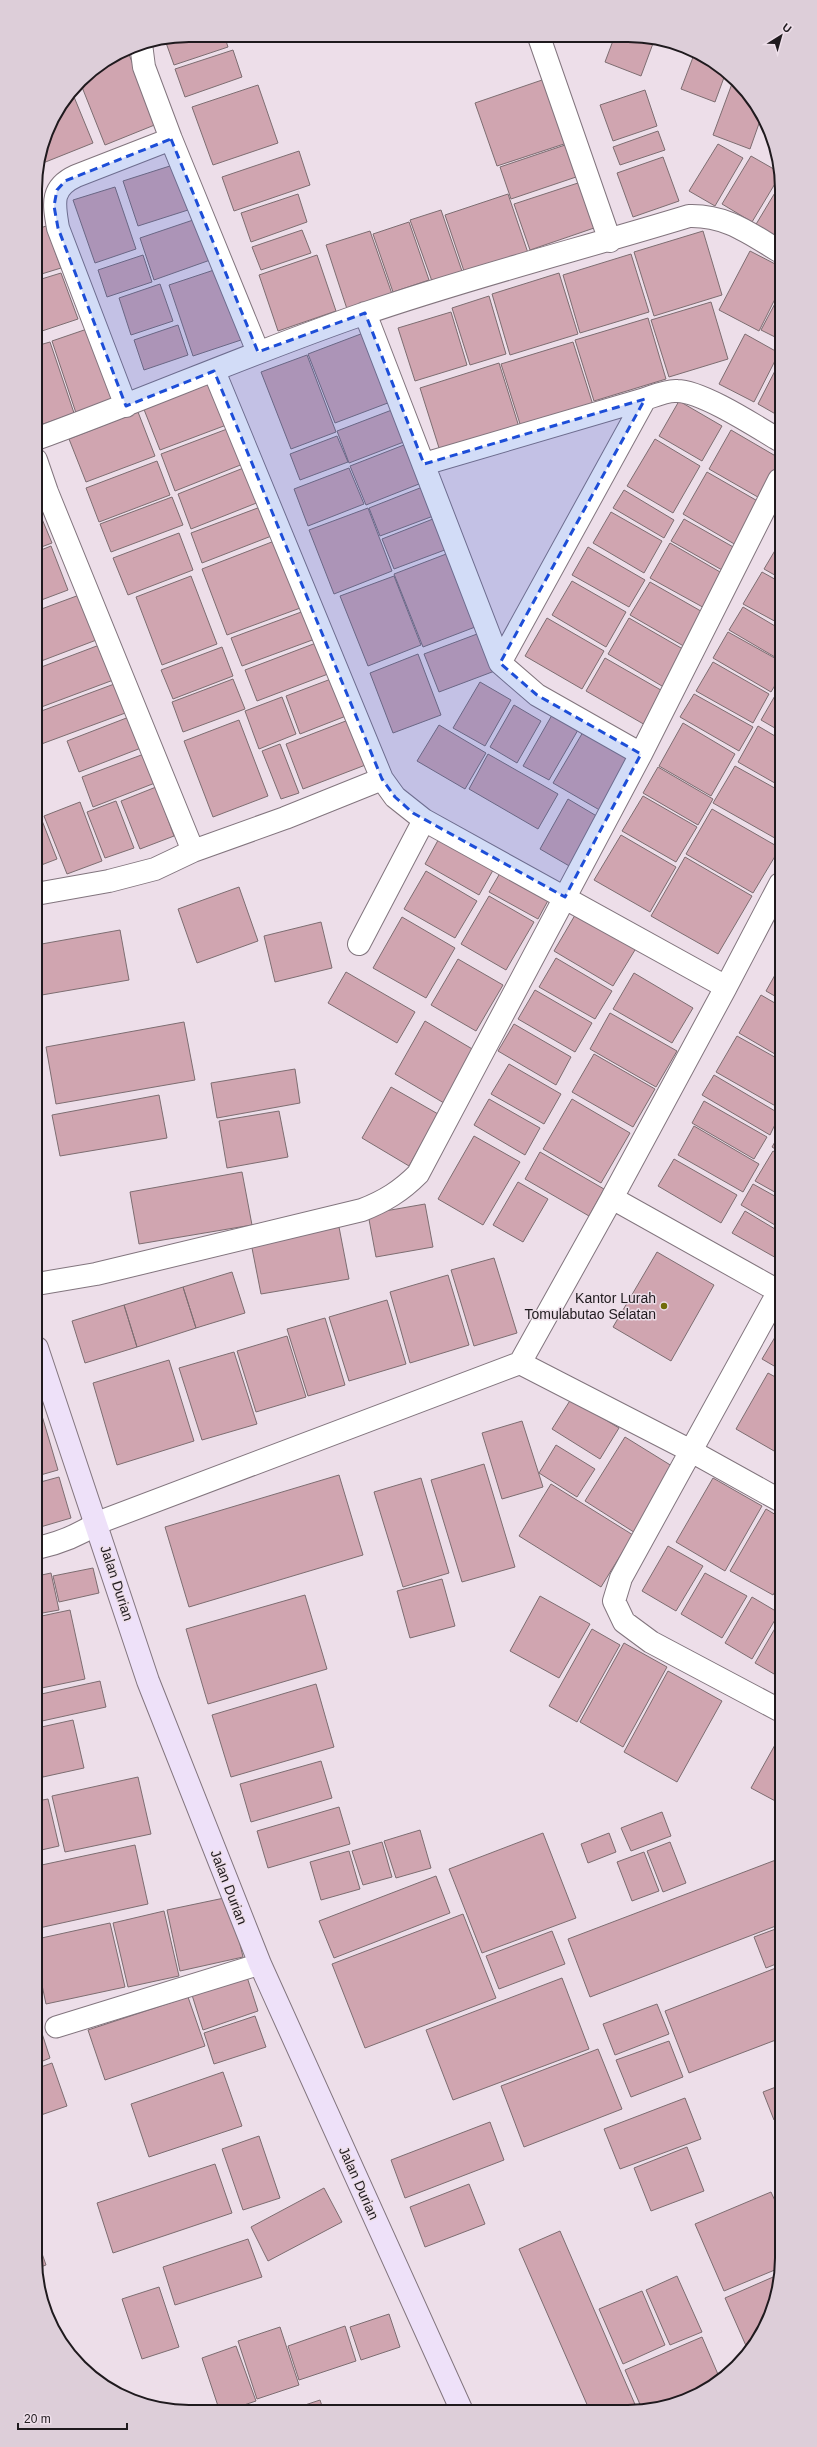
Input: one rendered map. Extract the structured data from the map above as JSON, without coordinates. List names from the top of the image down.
{
  "streets": {
    "street": ["Jalan Durian"]
  },
  "places": ["Kantor Lurah Tomulabutao Selatan"],
  "scale_bar": "20 m",
  "north": "top right"
}
